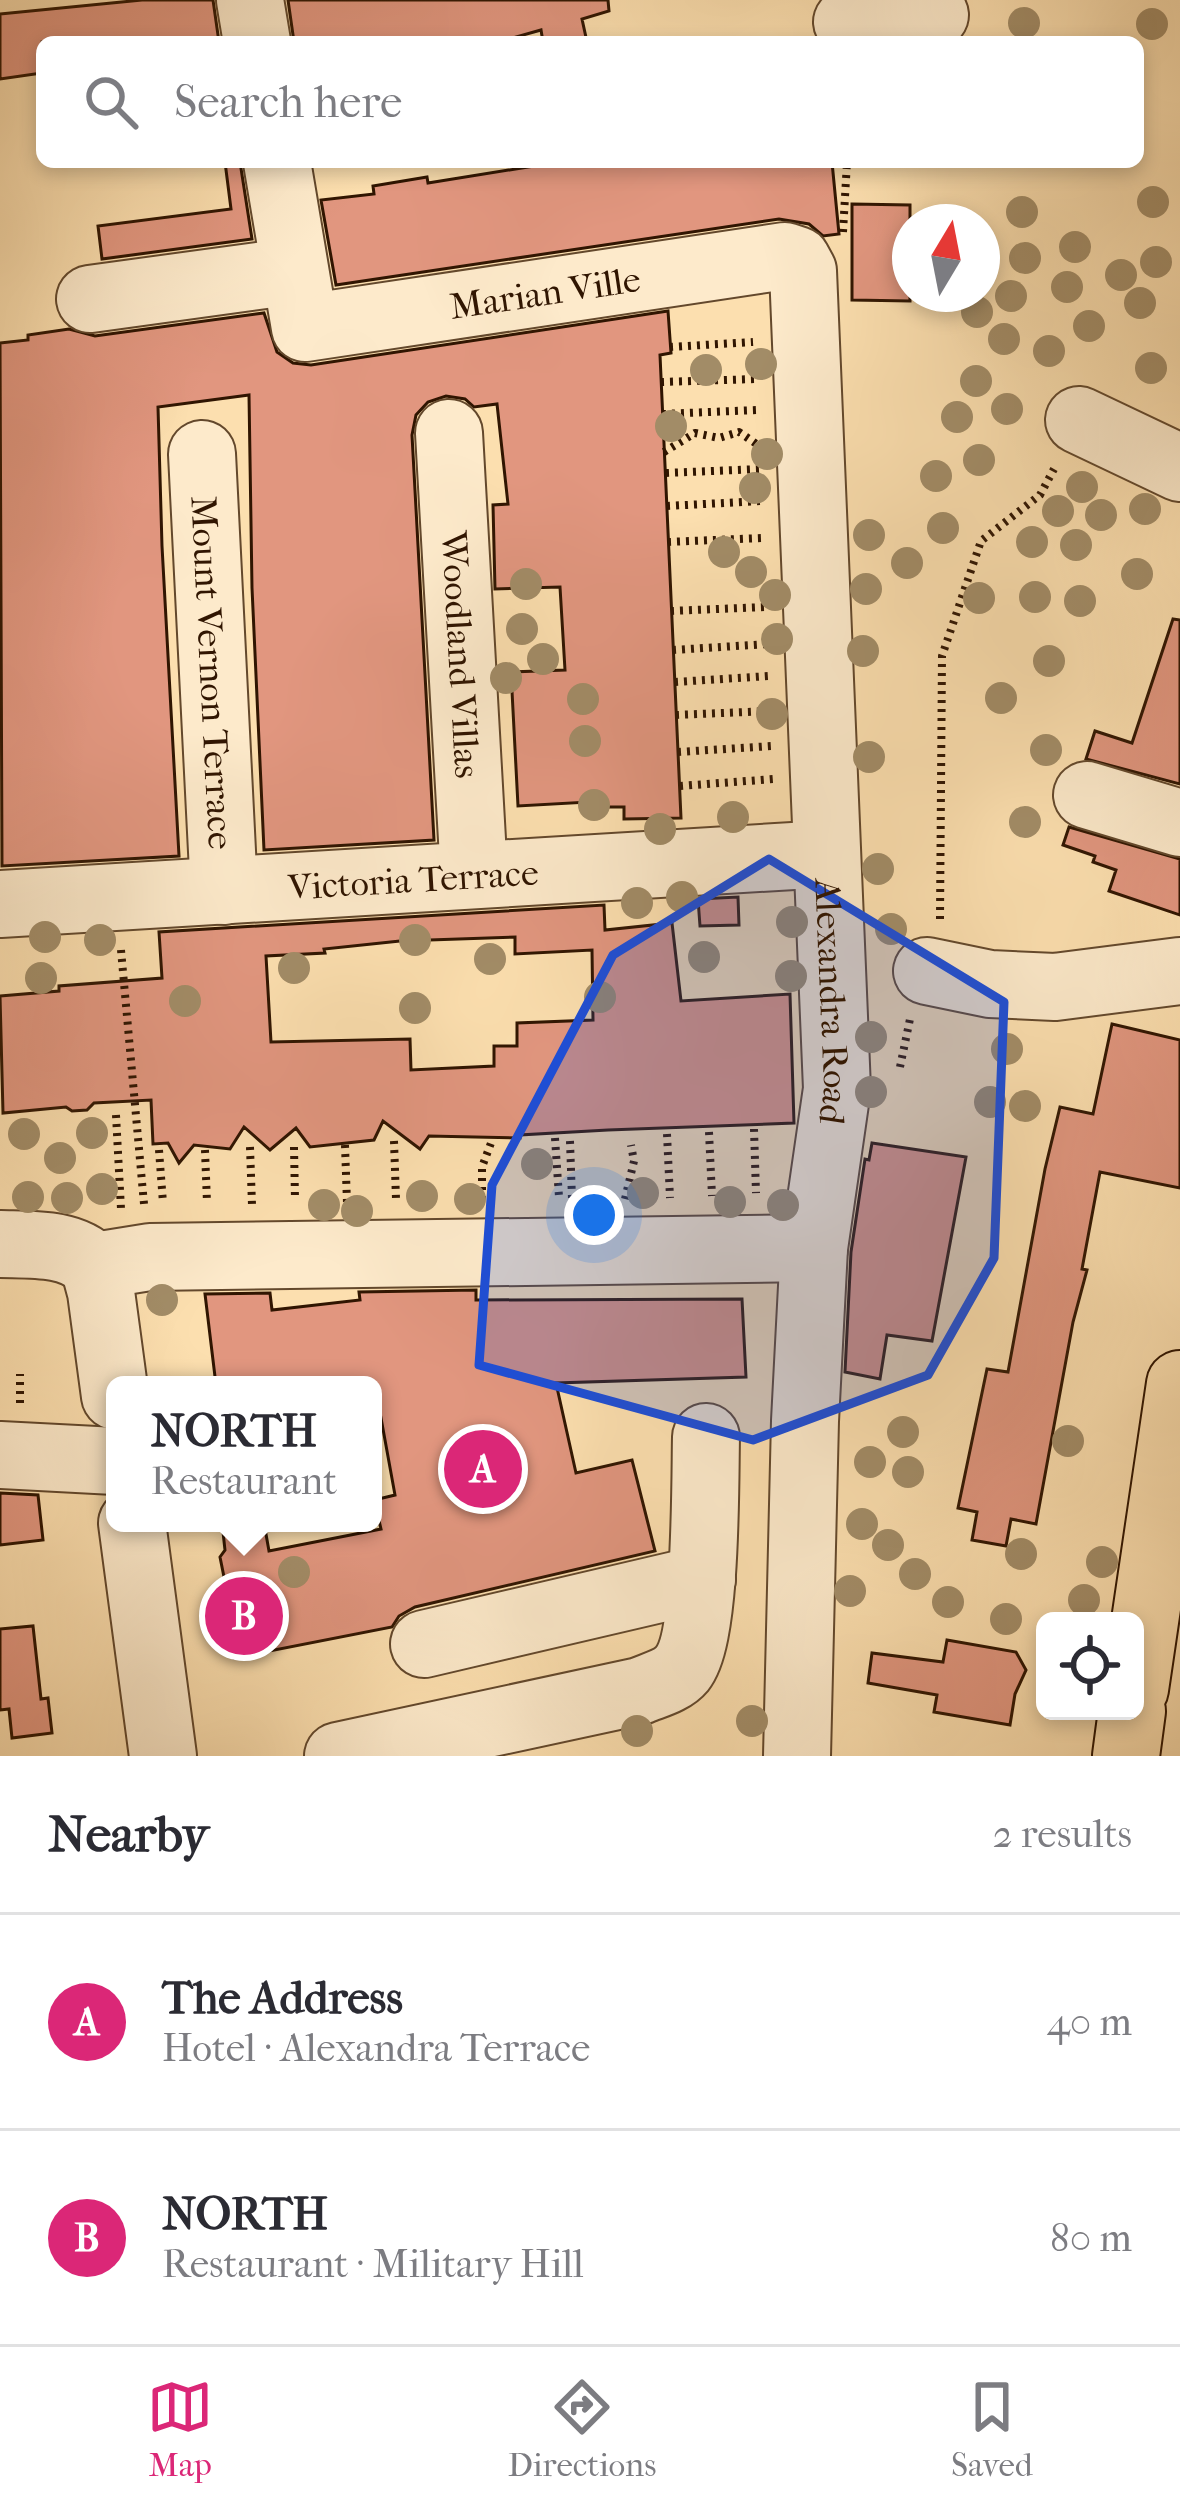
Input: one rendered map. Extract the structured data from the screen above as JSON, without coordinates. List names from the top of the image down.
{
  "streets": {
    "street": [
      "Marian Ville",
      "Woodland Villas",
      "Mount Vernon Terrace",
      "Victoria Terrace",
      "Alexandra Road"
    ]
  },
  "crossings": [
    ["Marian Ville", "Alexandra Road"],
    ["Woodland Villas", "Victoria Terrace"],
    ["Mount Vernon Terrace", "Victoria Terrace"],
    ["Victoria Terrace", "Alexandra Road"]
  ],
  "north": "top",
  "page": {
    "search": "Search here",
    "popup": ["NORTH", "Restaurant"],
    "pins": ["A", "B"],
    "heading": ["Nearby", "2 results"],
    "list": [
      {
        "mark": "A",
        "name": "The Address",
        "note": "Hotel · Alexandra Terrace",
        "value": "40 m"
      },
      {
        "mark": "B",
        "name": "NORTH",
        "note": "Restaurant · Military Hill",
        "value": "80 m"
      }
    ],
    "nav": ["Map", "Directions", "Saved"]
  }
}
